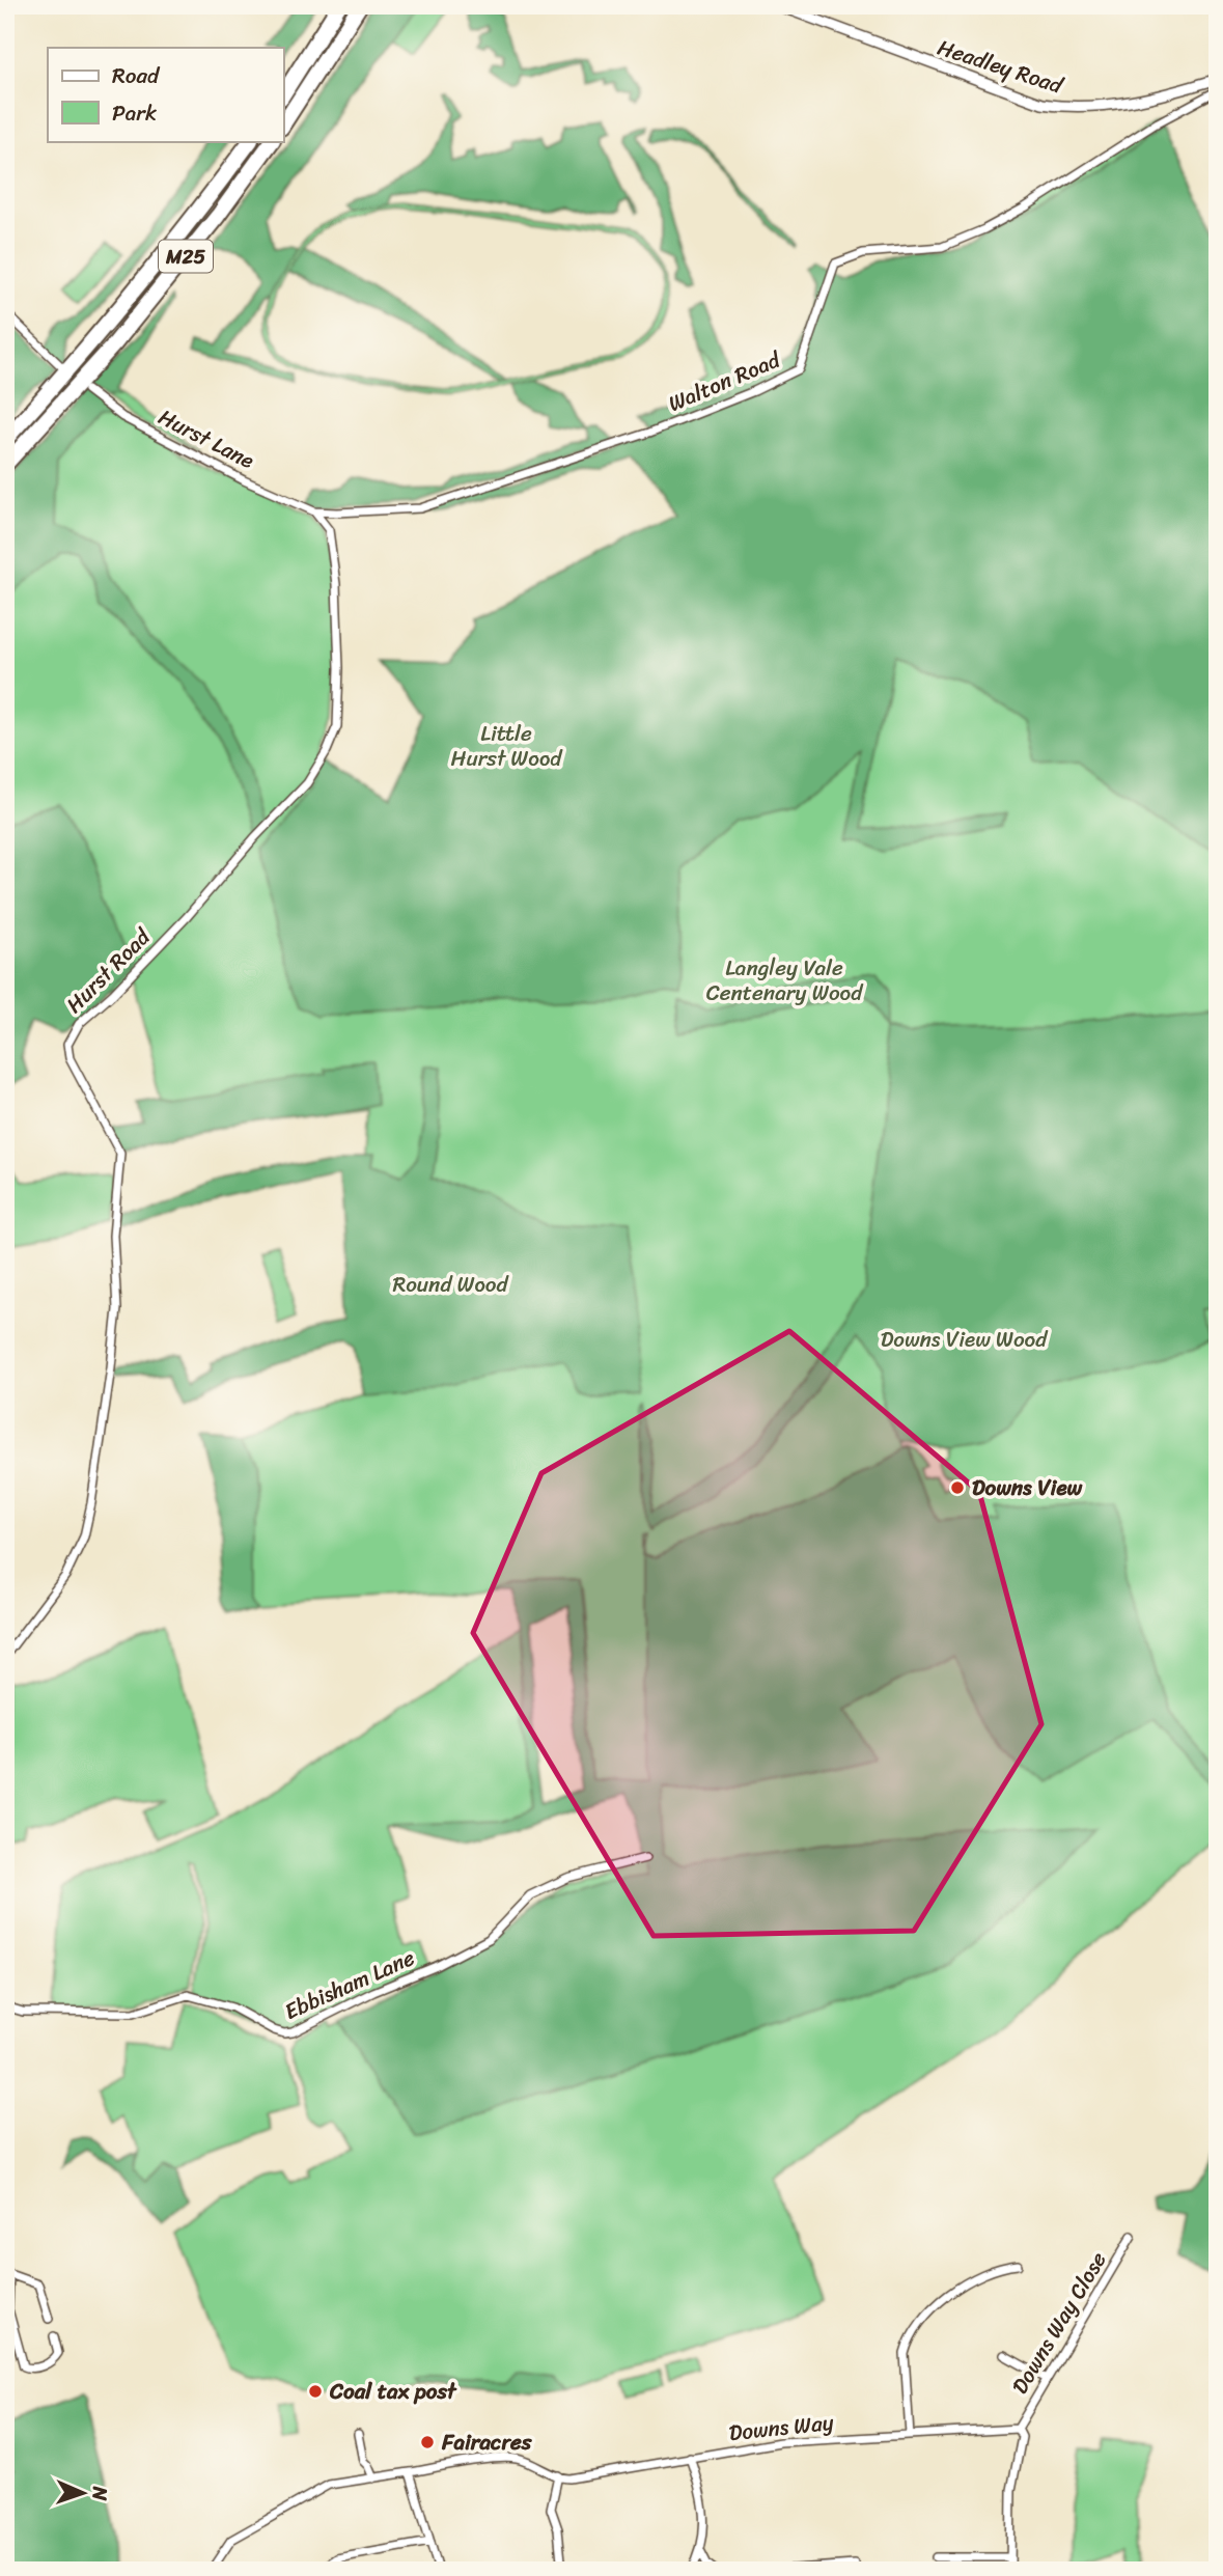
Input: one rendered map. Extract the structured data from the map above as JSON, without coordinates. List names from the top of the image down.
{
  "streets": {
    "highway": ["M25"],
    "street": [
      "Headley Road",
      "Walton Road",
      "Hurst Lane",
      "Hurst Road",
      "Ebbisham Lane",
      "Downs Way Close",
      "Downs Way"
    ]
  },
  "crossings": [
    ["Walton Road", "Hurst Lane"],
    ["Walton Road", "Hurst Road"],
    ["Hurst Lane", "Hurst Road"],
    ["Downs Way Close", "Downs Way"]
  ],
  "parks": [
    "Little Hurst Wood",
    "Langley Vale Centenary Wood",
    "Round Wood",
    "Downs View Wood"
  ],
  "places": ["Downs View", "Coal tax post", "Fairacres"],
  "legend": ["Road", "Park"],
  "north": "right"
}
